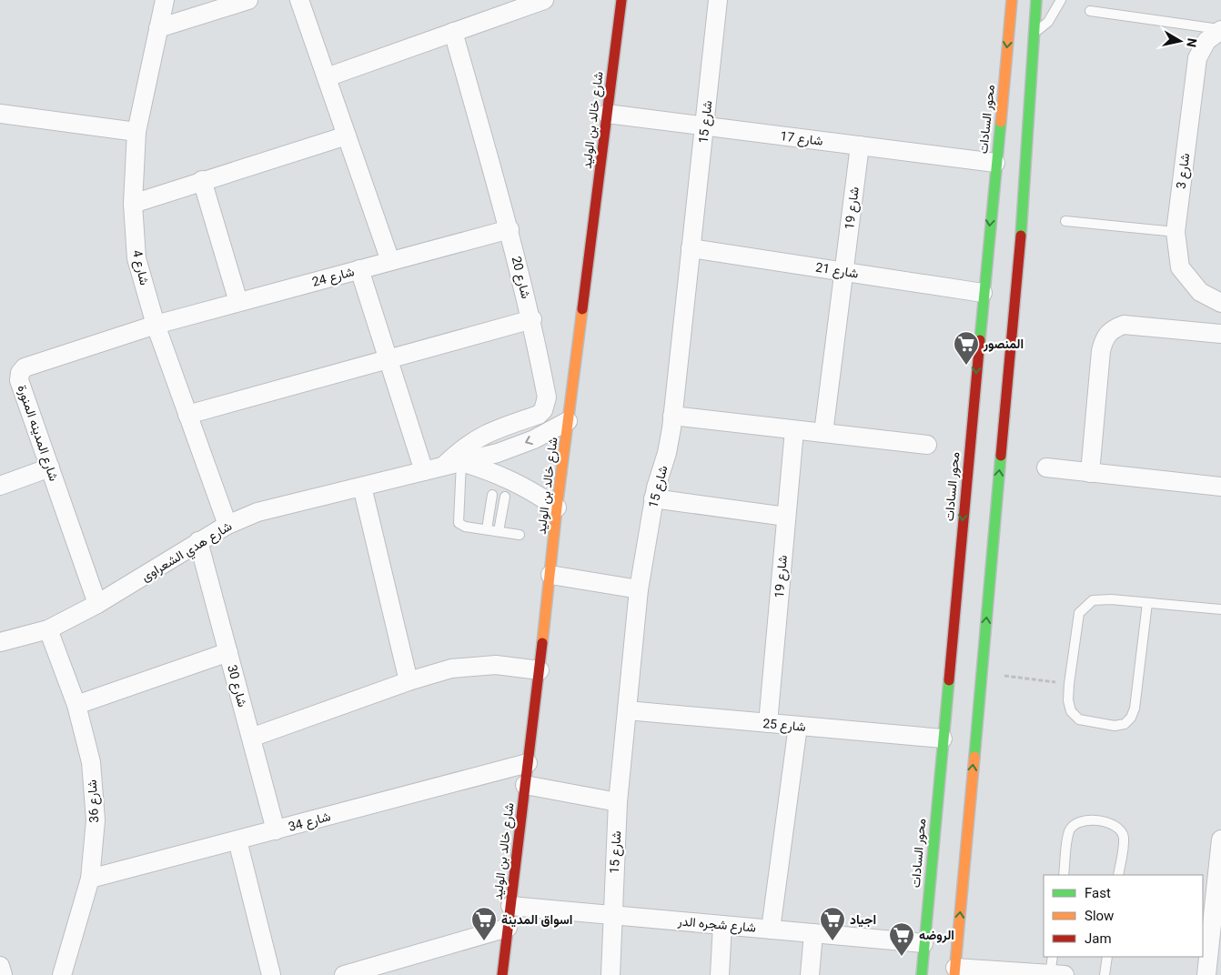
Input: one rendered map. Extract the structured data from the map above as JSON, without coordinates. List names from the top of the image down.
{
  "streets": {
    "street": [
      "محور السادات",
      "شارع خالد بن الوليد",
      "شارع 15",
      "شارع 17",
      "شارع 3",
      "شارع 19",
      "شارع 4",
      "شارع 21",
      "شارع 24",
      "شارع 20",
      "شارع المدينه المنورة",
      "شارع هدي الشعراوى",
      "شارع 30",
      "شارع 25",
      "شارع 36",
      "شارع 34",
      "شارع شجره الدر"
    ]
  },
  "crossings": [
    ["محور السادات", "شارع 17"],
    ["محور السادات", "شارع 21"],
    ["محور السادات", "شارع 25"],
    ["محور السادات", "شارع شجره الدر"],
    ["شارع خالد بن الوليد", "شارع 17"],
    ["شارع خالد بن الوليد", "شارع هدي الشعراوى"],
    ["شارع خالد بن الوليد", "شارع 34"],
    ["شارع خالد بن الوليد", "شارع شجره الدر"],
    ["شارع 15", "شارع 17"],
    ["شارع 15", "شارع 21"],
    ["شارع 15", "شارع 25"],
    ["شارع 15", "شارع شجره الدر"],
    ["شارع 17", "شارع 19"],
    ["شارع 19", "شارع 21"],
    ["شارع 19", "شارع 25"],
    ["شارع 4", "شارع 24"],
    ["شارع 4", "شارع المدينه المنورة"],
    ["شارع 4", "شارع هدي الشعراوى"],
    ["شارع 24", "شارع 20"],
    ["شارع 24", "شارع المدينه المنورة"],
    ["شارع 20", "شارع هدي الشعراوى"],
    ["شارع المدينه المنورة", "شارع هدي الشعراوى"],
    ["شارع هدي الشعراوى", "شارع 30"],
    ["شارع هدي الشعراوى", "شارع 36"],
    ["شارع 30", "شارع 34"],
    ["شارع 36", "شارع 34"]
  ],
  "places": {
    "supermarket": [
      "المنصور",
      "اسواق المدينة",
      "اجياد",
      "الروضه"
    ]
  },
  "legend": ["Fast", "Slow", "Jam"],
  "north": "right"
}
